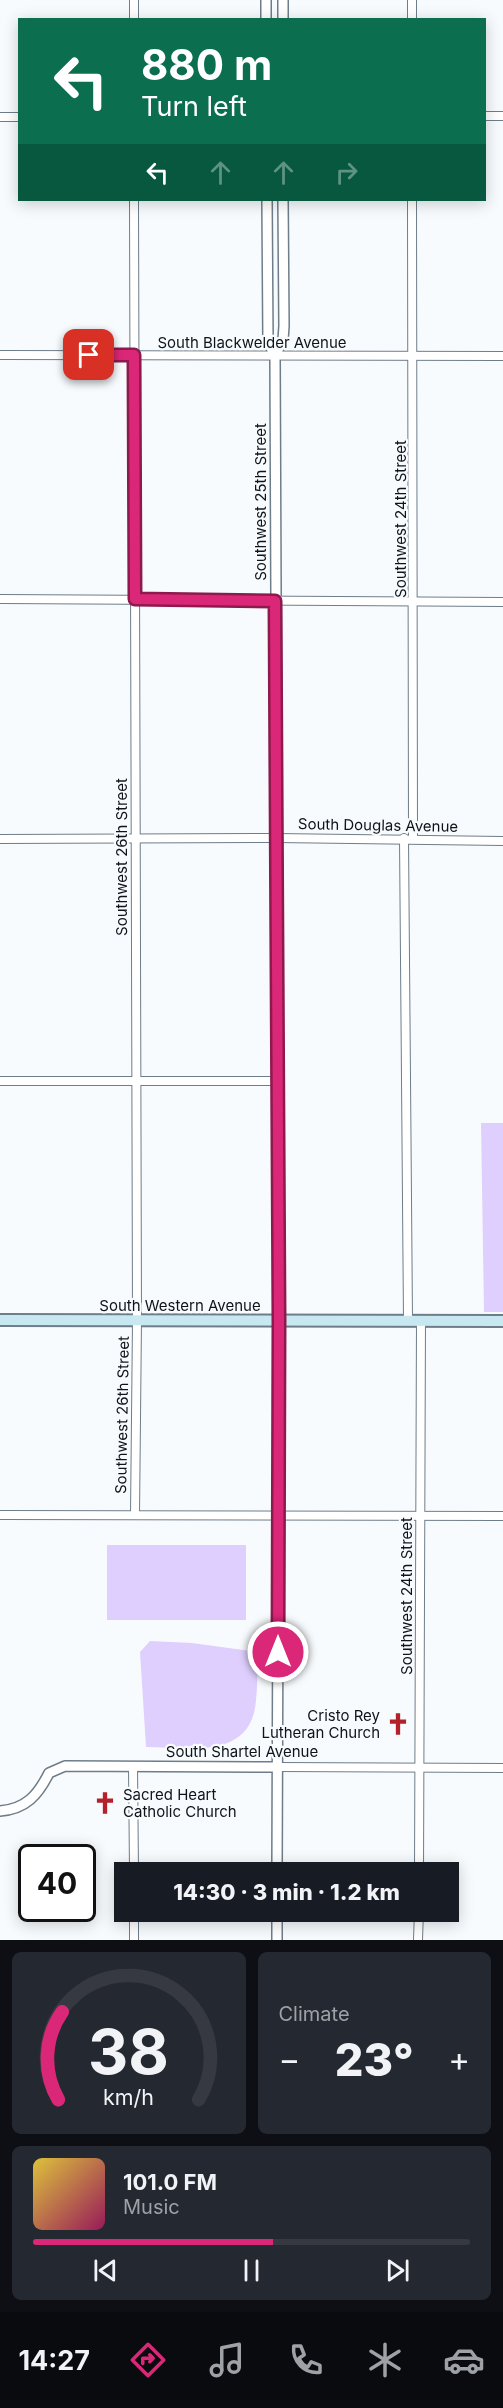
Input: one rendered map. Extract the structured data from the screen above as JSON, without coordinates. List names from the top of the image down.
{
  "streets": {
    "main road": ["South Western Avenue"],
    "street": [
      "South Blackwelder Avenue",
      "Southwest 25th Street",
      "Southwest 24th Street",
      "South Douglas Avenue",
      "Southwest 26th Street",
      "South Shartel Avenue"
    ]
  },
  "crossings": [
    ["South Blackwelder Avenue", "Southwest 25th Street"],
    ["South Blackwelder Avenue", "Southwest 24th Street"],
    ["South Blackwelder Avenue", "Southwest 26th Street"],
    ["Southwest 25th Street", "South Douglas Avenue"],
    ["Southwest 25th Street", "South Western Avenue"],
    ["Southwest 25th Street", "South Shartel Avenue"],
    ["Southwest 24th Street", "South Douglas Avenue"],
    ["Southwest 24th Street", "South Western Avenue"],
    ["Southwest 24th Street", "South Shartel Avenue"],
    ["South Douglas Avenue", "Southwest 26th Street"],
    ["Southwest 26th Street", "South Western Avenue"]
  ],
  "places": {
    "church": ["Cristo Rey Lutheran Church", "Sacred Heart Catholic Church"]
  },
  "page": {
    "turn": ["880 m", "Turn left"],
    "limit": "40",
    "trip": "14:30 · 3 min · 1.2 km",
    "tile": "Climate",
    "heat": ["−", "23°", "+"],
    "song": ["101.0 FM", "Music"],
    "tabs": "14:27",
    "gauge": ["38", "km/h"]
  }
}
